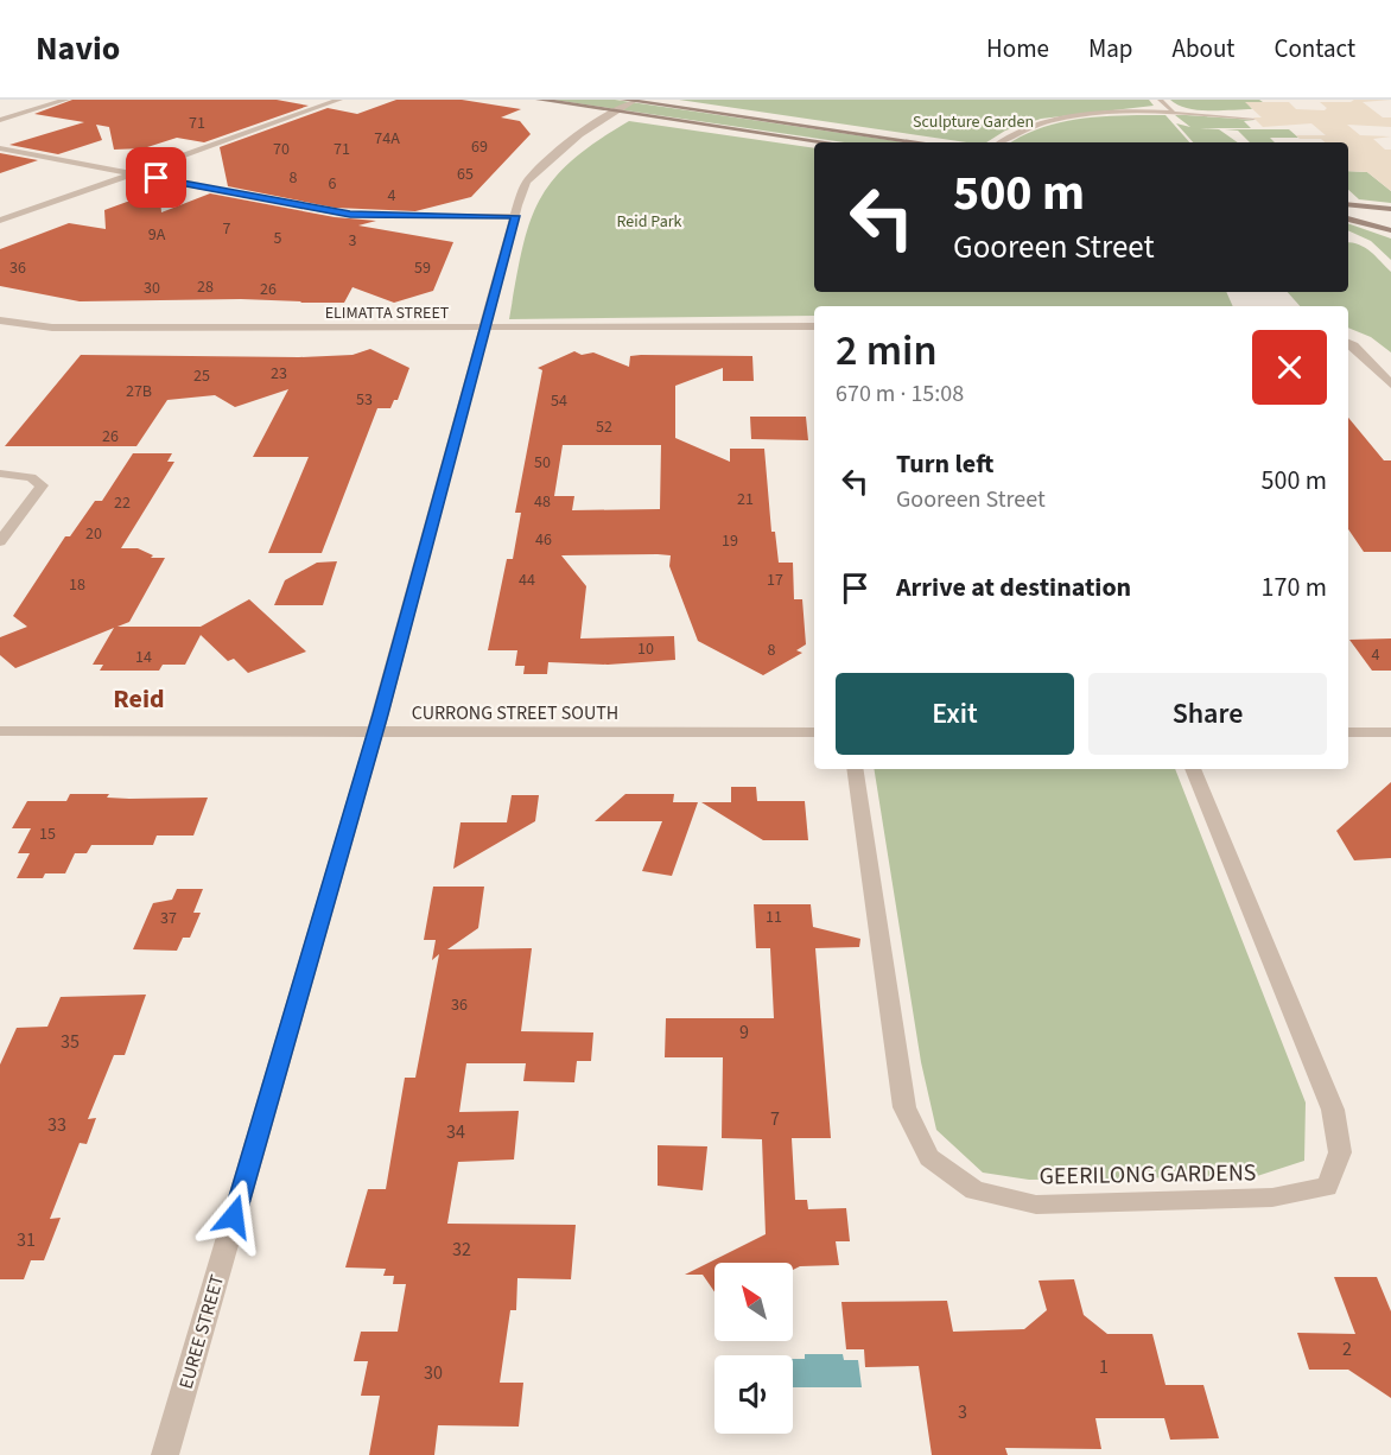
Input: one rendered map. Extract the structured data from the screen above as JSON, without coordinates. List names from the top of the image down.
{
  "streets": {
    "street": [
      "ELIMATTA STREET",
      "CURRONG STREET SOUTH",
      "GEERILONG GARDENS",
      "EUREE STREET"
    ]
  },
  "crossings": [
    ["ELIMATTA STREET", "EUREE STREET"],
    ["CURRONG STREET SOUTH", "EUREE STREET"]
  ],
  "districts": ["Reid"],
  "parks": ["Sculpture Garden", "Reid Park"],
  "house_numbers": [
    "71",
    "74A",
    "69",
    "70",
    "71",
    "65",
    "8",
    "6",
    "4",
    "7",
    "9A",
    "5",
    "3",
    "36",
    "59",
    "28",
    "30",
    "26",
    "23",
    "25",
    "27B",
    "53",
    "54",
    "52",
    "26",
    "50",
    "21",
    "48",
    "22",
    "20",
    "46",
    "19",
    "44",
    "17",
    "18",
    "10",
    "8",
    "4",
    "14",
    "15",
    "11",
    "37",
    "36",
    "9",
    "35",
    "7",
    "33",
    "34",
    "31",
    "32",
    "2",
    "1",
    "30",
    "3"
  ],
  "north": "top left",
  "page": {
    "header": "Navio",
    "nav": [
      "Home",
      "Map",
      "About",
      "Contact"
    ],
    "turn": ["500 m", "Gooreen Street"],
    "heading": ["2 min", "670 m · 15:08"],
    "list": [
      {
        "name": "Turn left",
        "note": "Gooreen Street",
        "value": "500 m"
      },
      {
        "name": "Arrive at destination",
        "value": "170 m"
      }
    ],
    "buttons": ["Exit", "Share"]
  }
}
